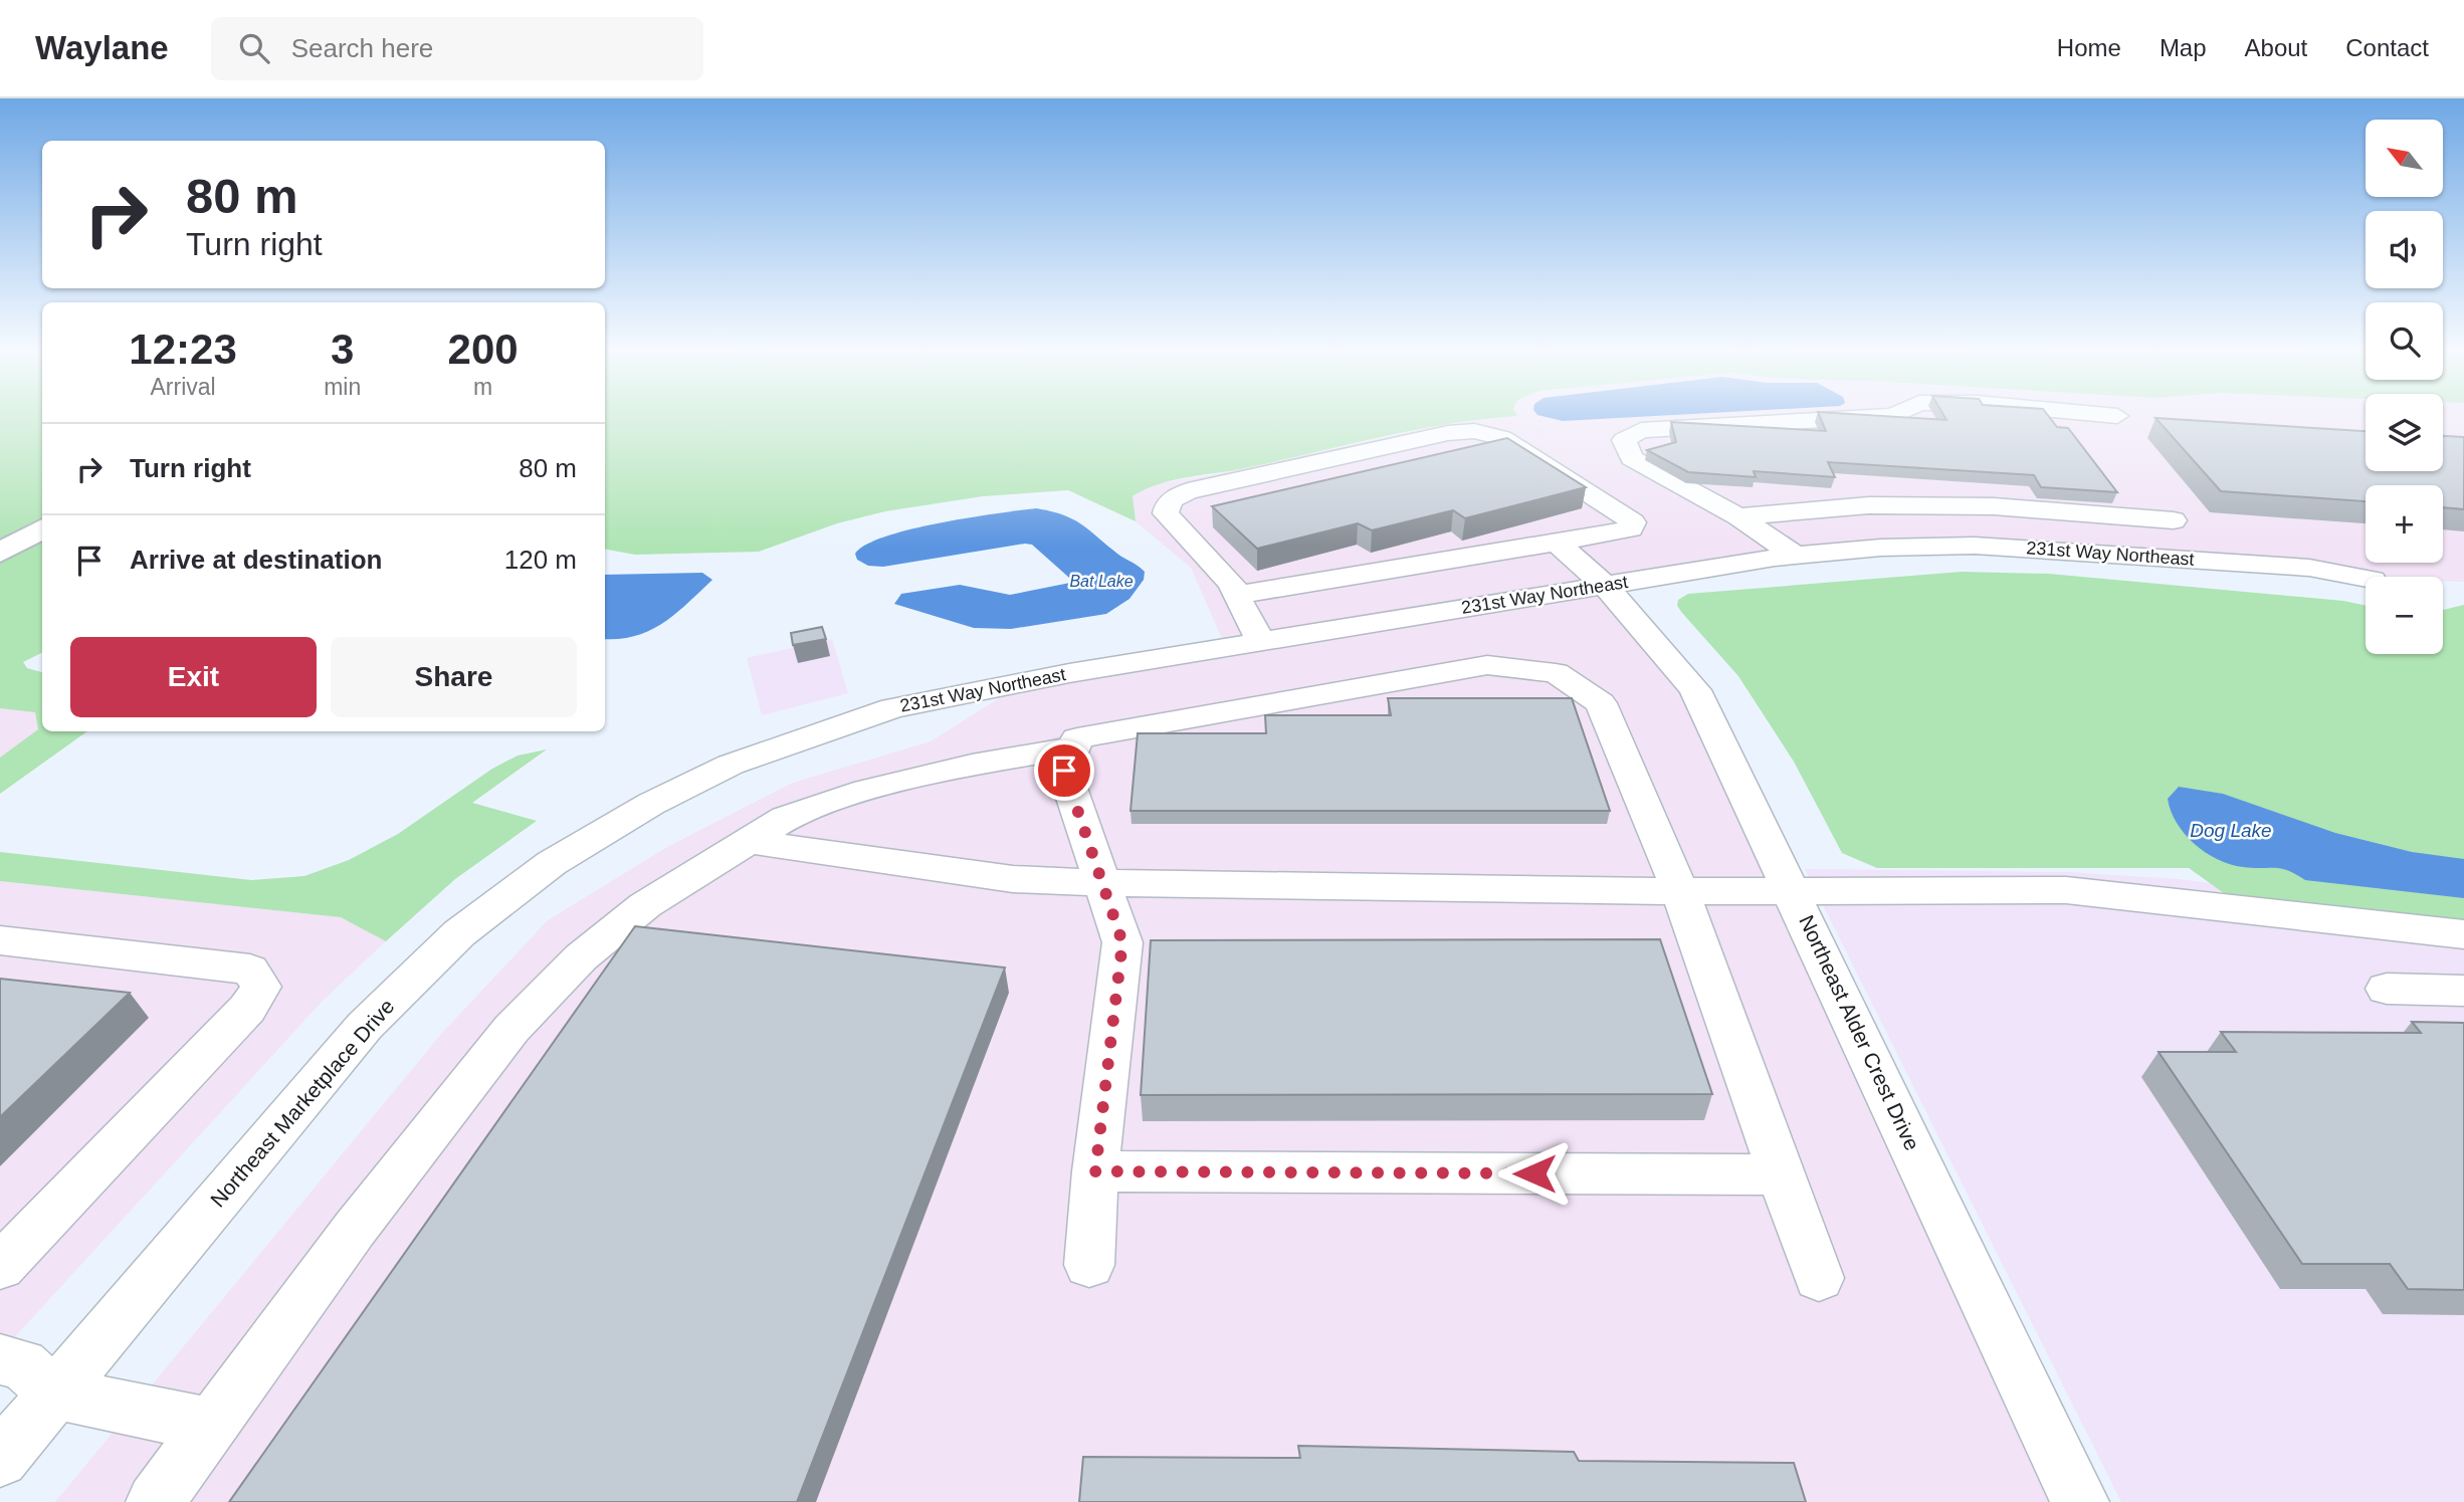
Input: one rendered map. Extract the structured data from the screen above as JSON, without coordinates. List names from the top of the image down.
{
  "streets": {
    "street": ["231st Way Northeast", "Northeast Alder Crest Drive", "Northeast Marketplace Drive"]
  },
  "crossings": [
    ["231st Way Northeast", "Northeast Alder Crest Drive"],
    ["231st Way Northeast", "Northeast Marketplace Drive"]
  ],
  "water": ["Bat Lake", "Dog Lake"],
  "north": "top left",
  "page": {
    "header": "Waylane",
    "search": "Search here",
    "nav": [
      "Home",
      "Map",
      "About",
      "Contact"
    ],
    "map_buttons": ["+", "−"],
    "turn": ["80 m", "Turn right"],
    "eta": [
      "12:23",
      "Arrival",
      "3",
      "min",
      "200",
      "m"
    ],
    "list": [
      {
        "name": "Turn right",
        "value": "80 m"
      },
      {
        "name": "Arrive at destination",
        "value": "120 m"
      }
    ],
    "buttons": ["Exit", "Share"]
  }
}
